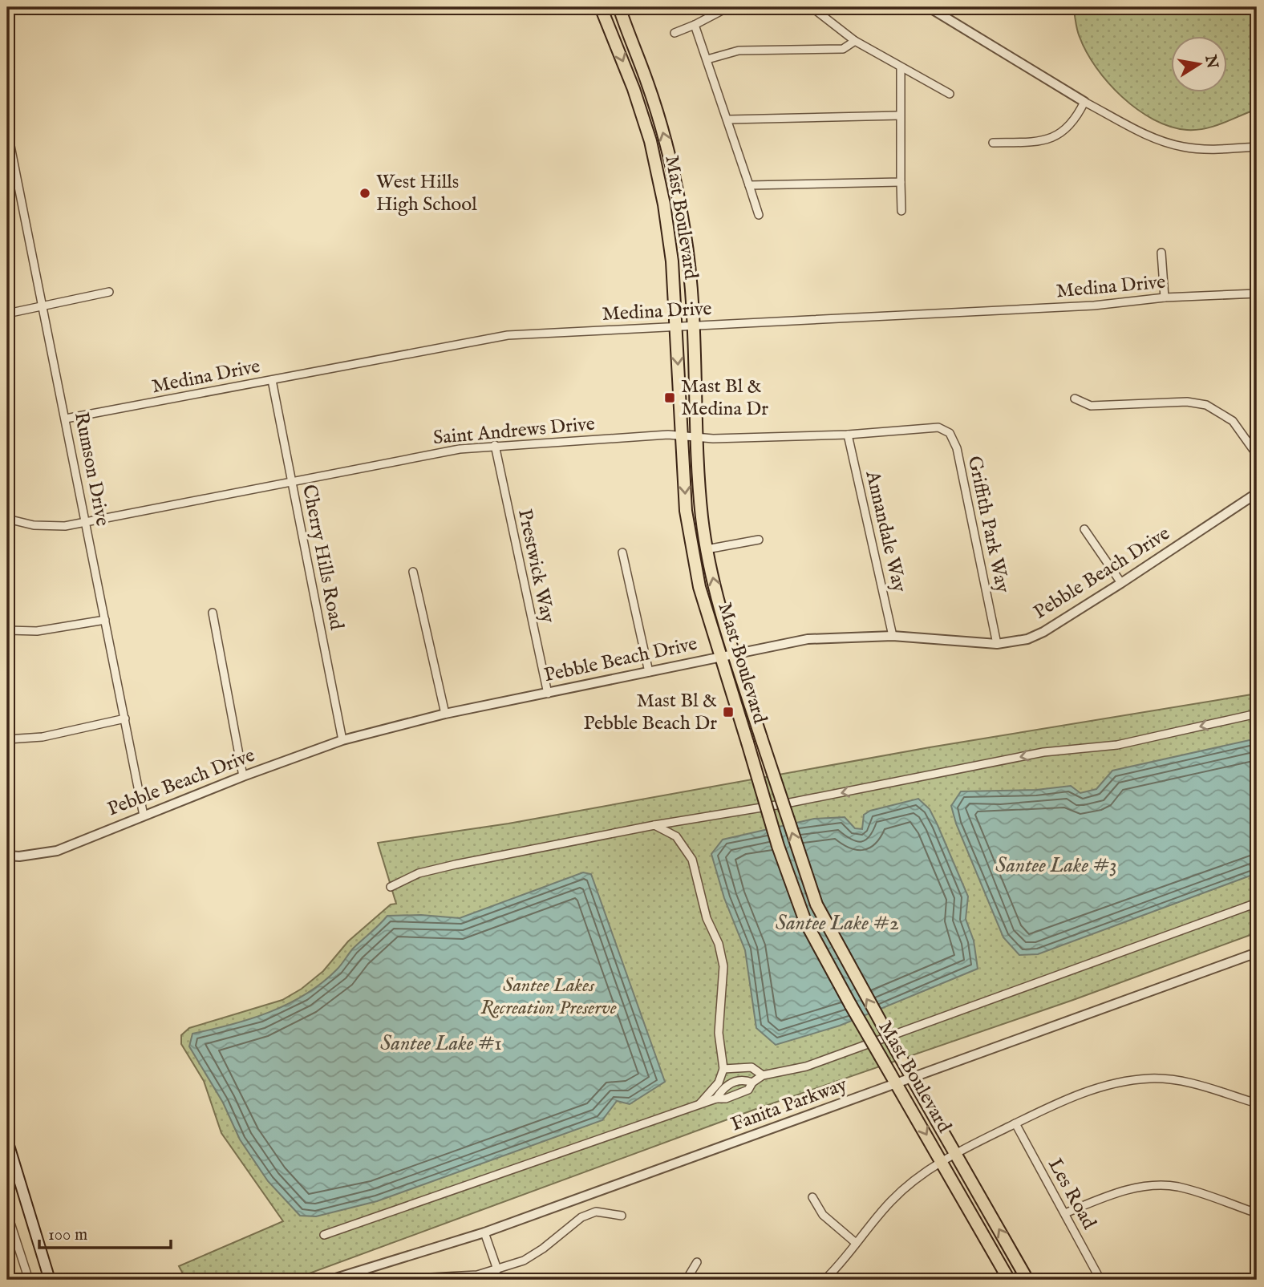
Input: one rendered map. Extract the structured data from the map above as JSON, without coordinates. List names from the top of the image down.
{
  "streets": {
    "main road": ["Mast Boulevard"],
    "street": [
      "Medina Drive",
      "Saint Andrews Drive",
      "Rumson Drive",
      "Griffith Park Way",
      "Annandale Way",
      "Cherry Hills Road",
      "Prestwick Way",
      "Pebble Beach Drive",
      "Fanita Parkway",
      "Les Road"
    ]
  },
  "crossings": [
    ["Mast Boulevard", "Medina Drive"],
    ["Mast Boulevard", "Saint Andrews Drive"],
    ["Mast Boulevard", "Pebble Beach Drive"],
    ["Mast Boulevard", "Fanita Parkway"],
    ["Medina Drive", "Rumson Drive"],
    ["Medina Drive", "Cherry Hills Road"],
    ["Saint Andrews Drive", "Rumson Drive"],
    ["Saint Andrews Drive", "Griffith Park Way"],
    ["Saint Andrews Drive", "Annandale Way"],
    ["Saint Andrews Drive", "Cherry Hills Road"],
    ["Saint Andrews Drive", "Prestwick Way"],
    ["Rumson Drive", "Pebble Beach Drive"],
    ["Griffith Park Way", "Pebble Beach Drive"],
    ["Annandale Way", "Pebble Beach Drive"],
    ["Cherry Hills Road", "Pebble Beach Drive"],
    ["Prestwick Way", "Pebble Beach Drive"]
  ],
  "water": ["Santee Lake #3", "Santee Lake #2", "Santee Lake #1"],
  "parks": ["Santee Lakes Recreation Preserve"],
  "places": {
    "other": ["West Hills High School"],
    "transit": ["Mast Bl & Medina Dr", "Mast Bl & Pebble Beach Dr"]
  },
  "scale_bar": "100 m",
  "north": "right"
}
